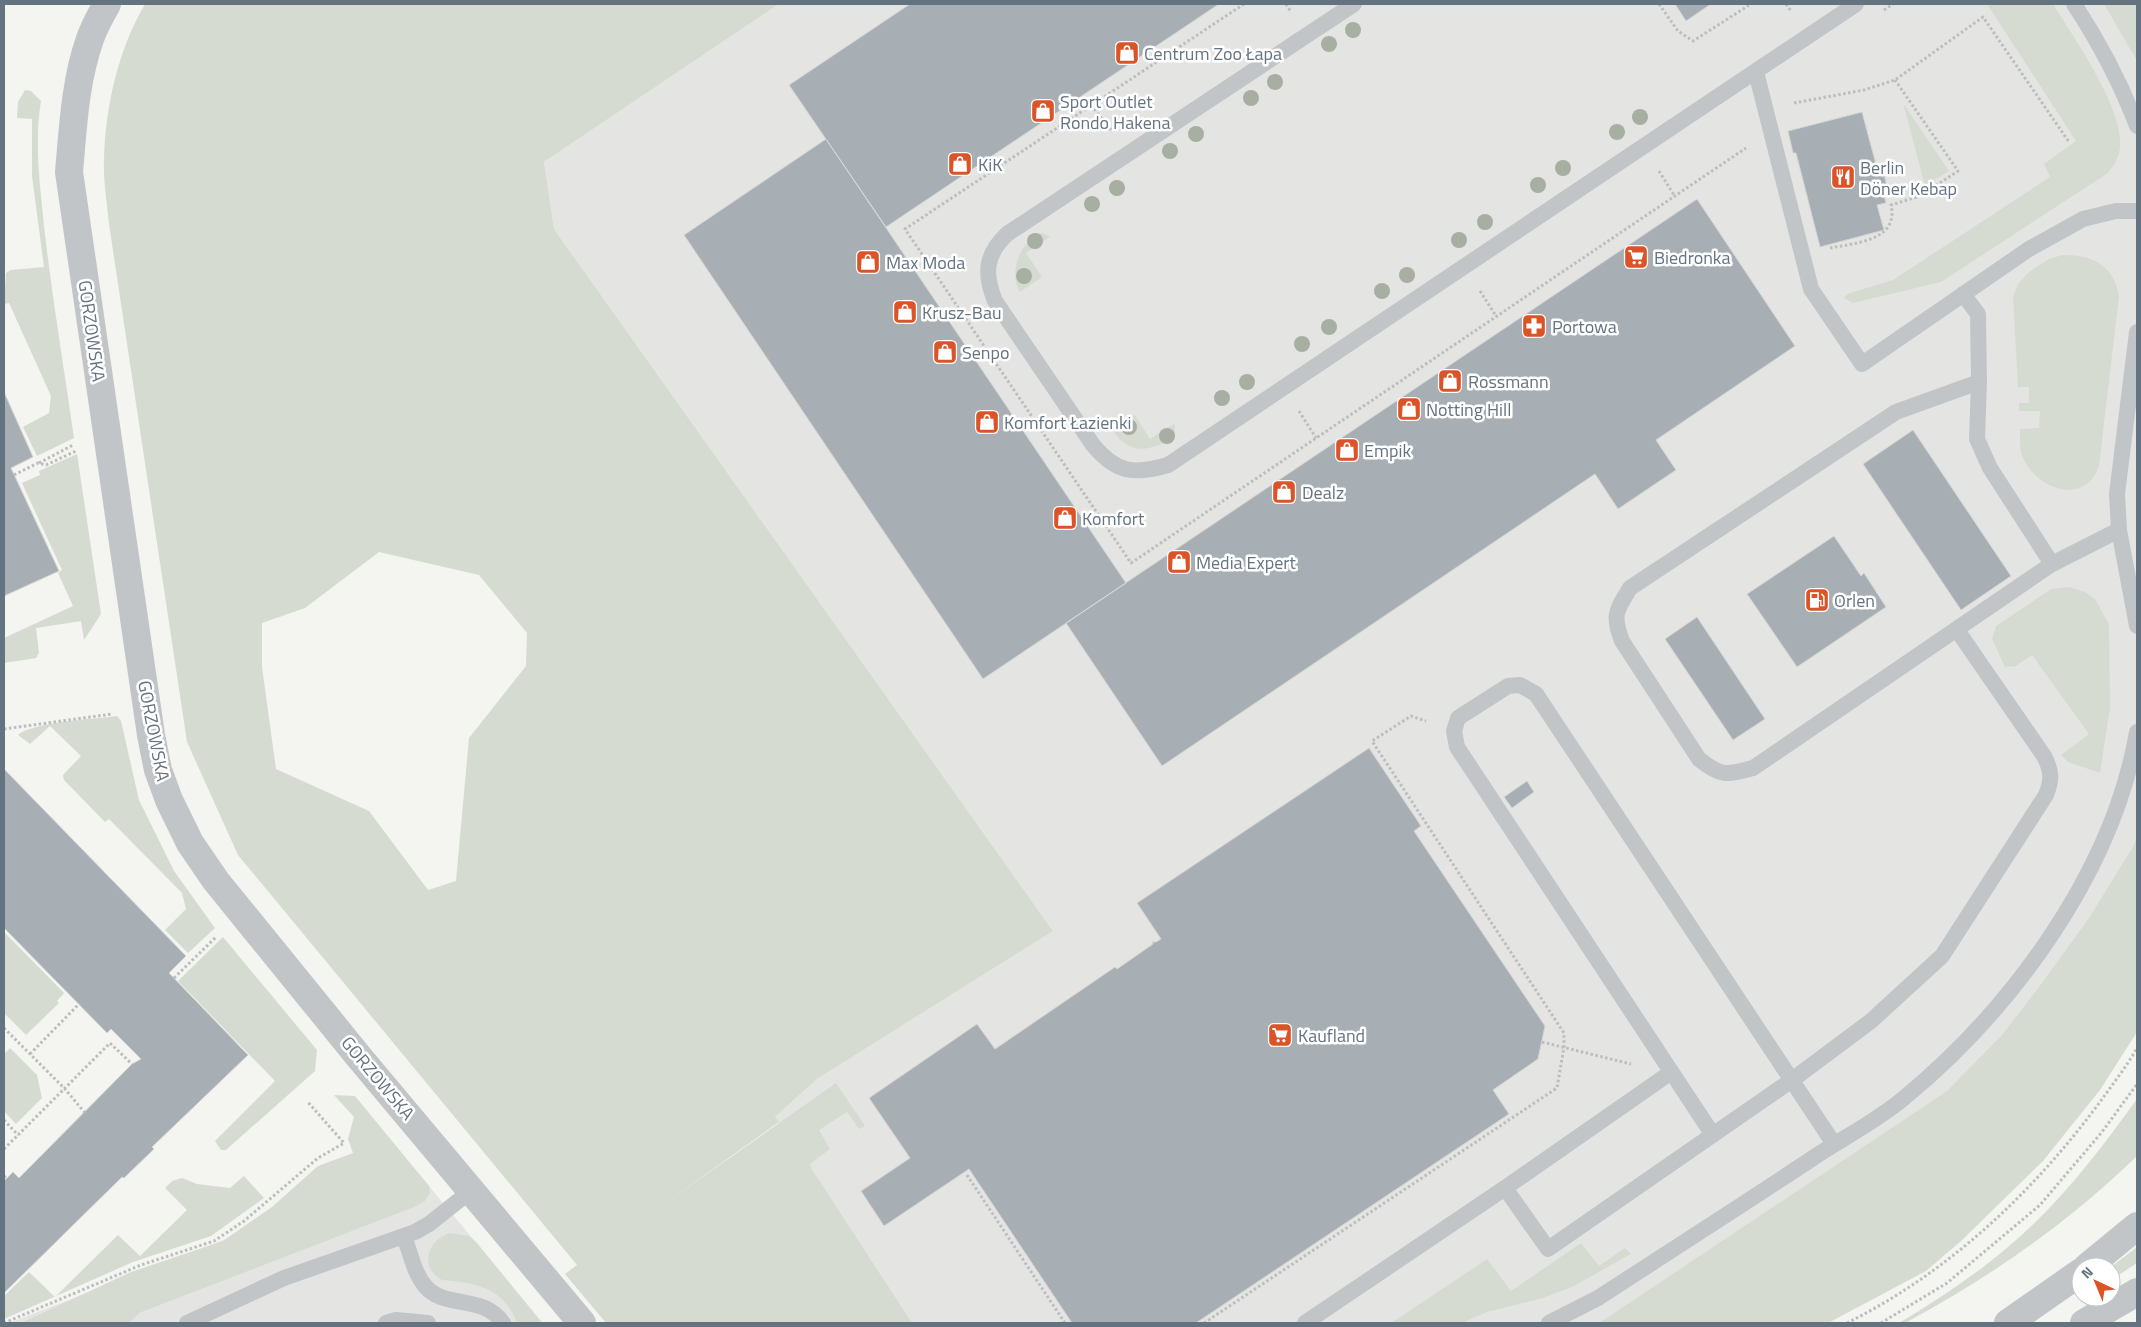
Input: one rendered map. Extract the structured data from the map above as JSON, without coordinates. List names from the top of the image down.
{
  "streets": {
    "street": ["GORZOWSKA"]
  },
  "places": {
    "shop": [
      "Centrum Zoo Łapa",
      "Sport Outlet Rondo Hakena",
      "KiK",
      "Max Moda",
      "Krusz-Bau",
      "Senpo",
      "Rossmann",
      "Notting Hill",
      "Komfort Łazienki",
      "Empik",
      "Dealz",
      "Komfort",
      "Media Expert"
    ],
    "restaurant": ["Berlin Döner Kebap"],
    "supermarket": ["Biedronka", "Kaufland"],
    "pharmacy": ["Portowa"],
    "fuel station": ["Orlen"]
  },
  "north": "top left"
}
